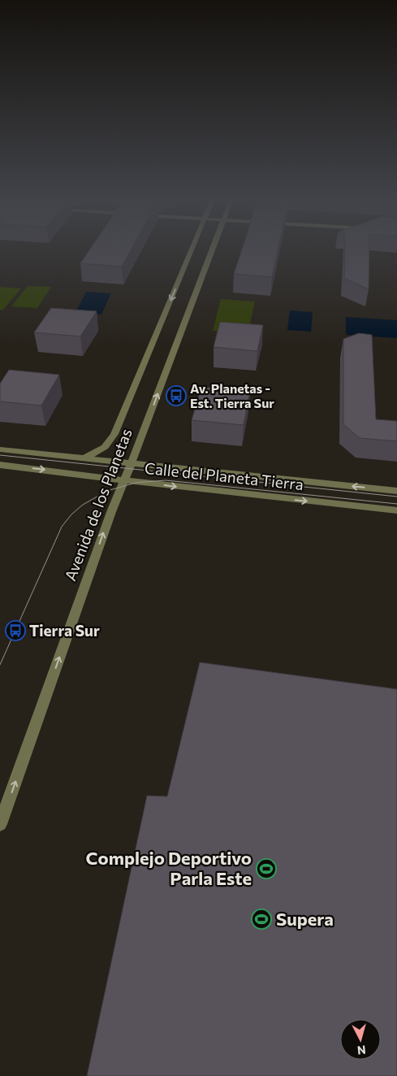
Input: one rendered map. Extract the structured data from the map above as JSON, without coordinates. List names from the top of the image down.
{
  "streets": {
    "street": ["Calle del Planeta Tierra", "Avenida de los Planetas"]
  },
  "crossings": [
    ["Calle del Planeta Tierra", "Avenida de los Planetas"]
  ],
  "places": {
    "bus stop": ["Av. Planetas - Est. Tierra Sur", "Tierra Sur"],
    "sports": ["Complejo Deportivo Parla Este", "Supera"]
  },
  "north": "bottom"
}
